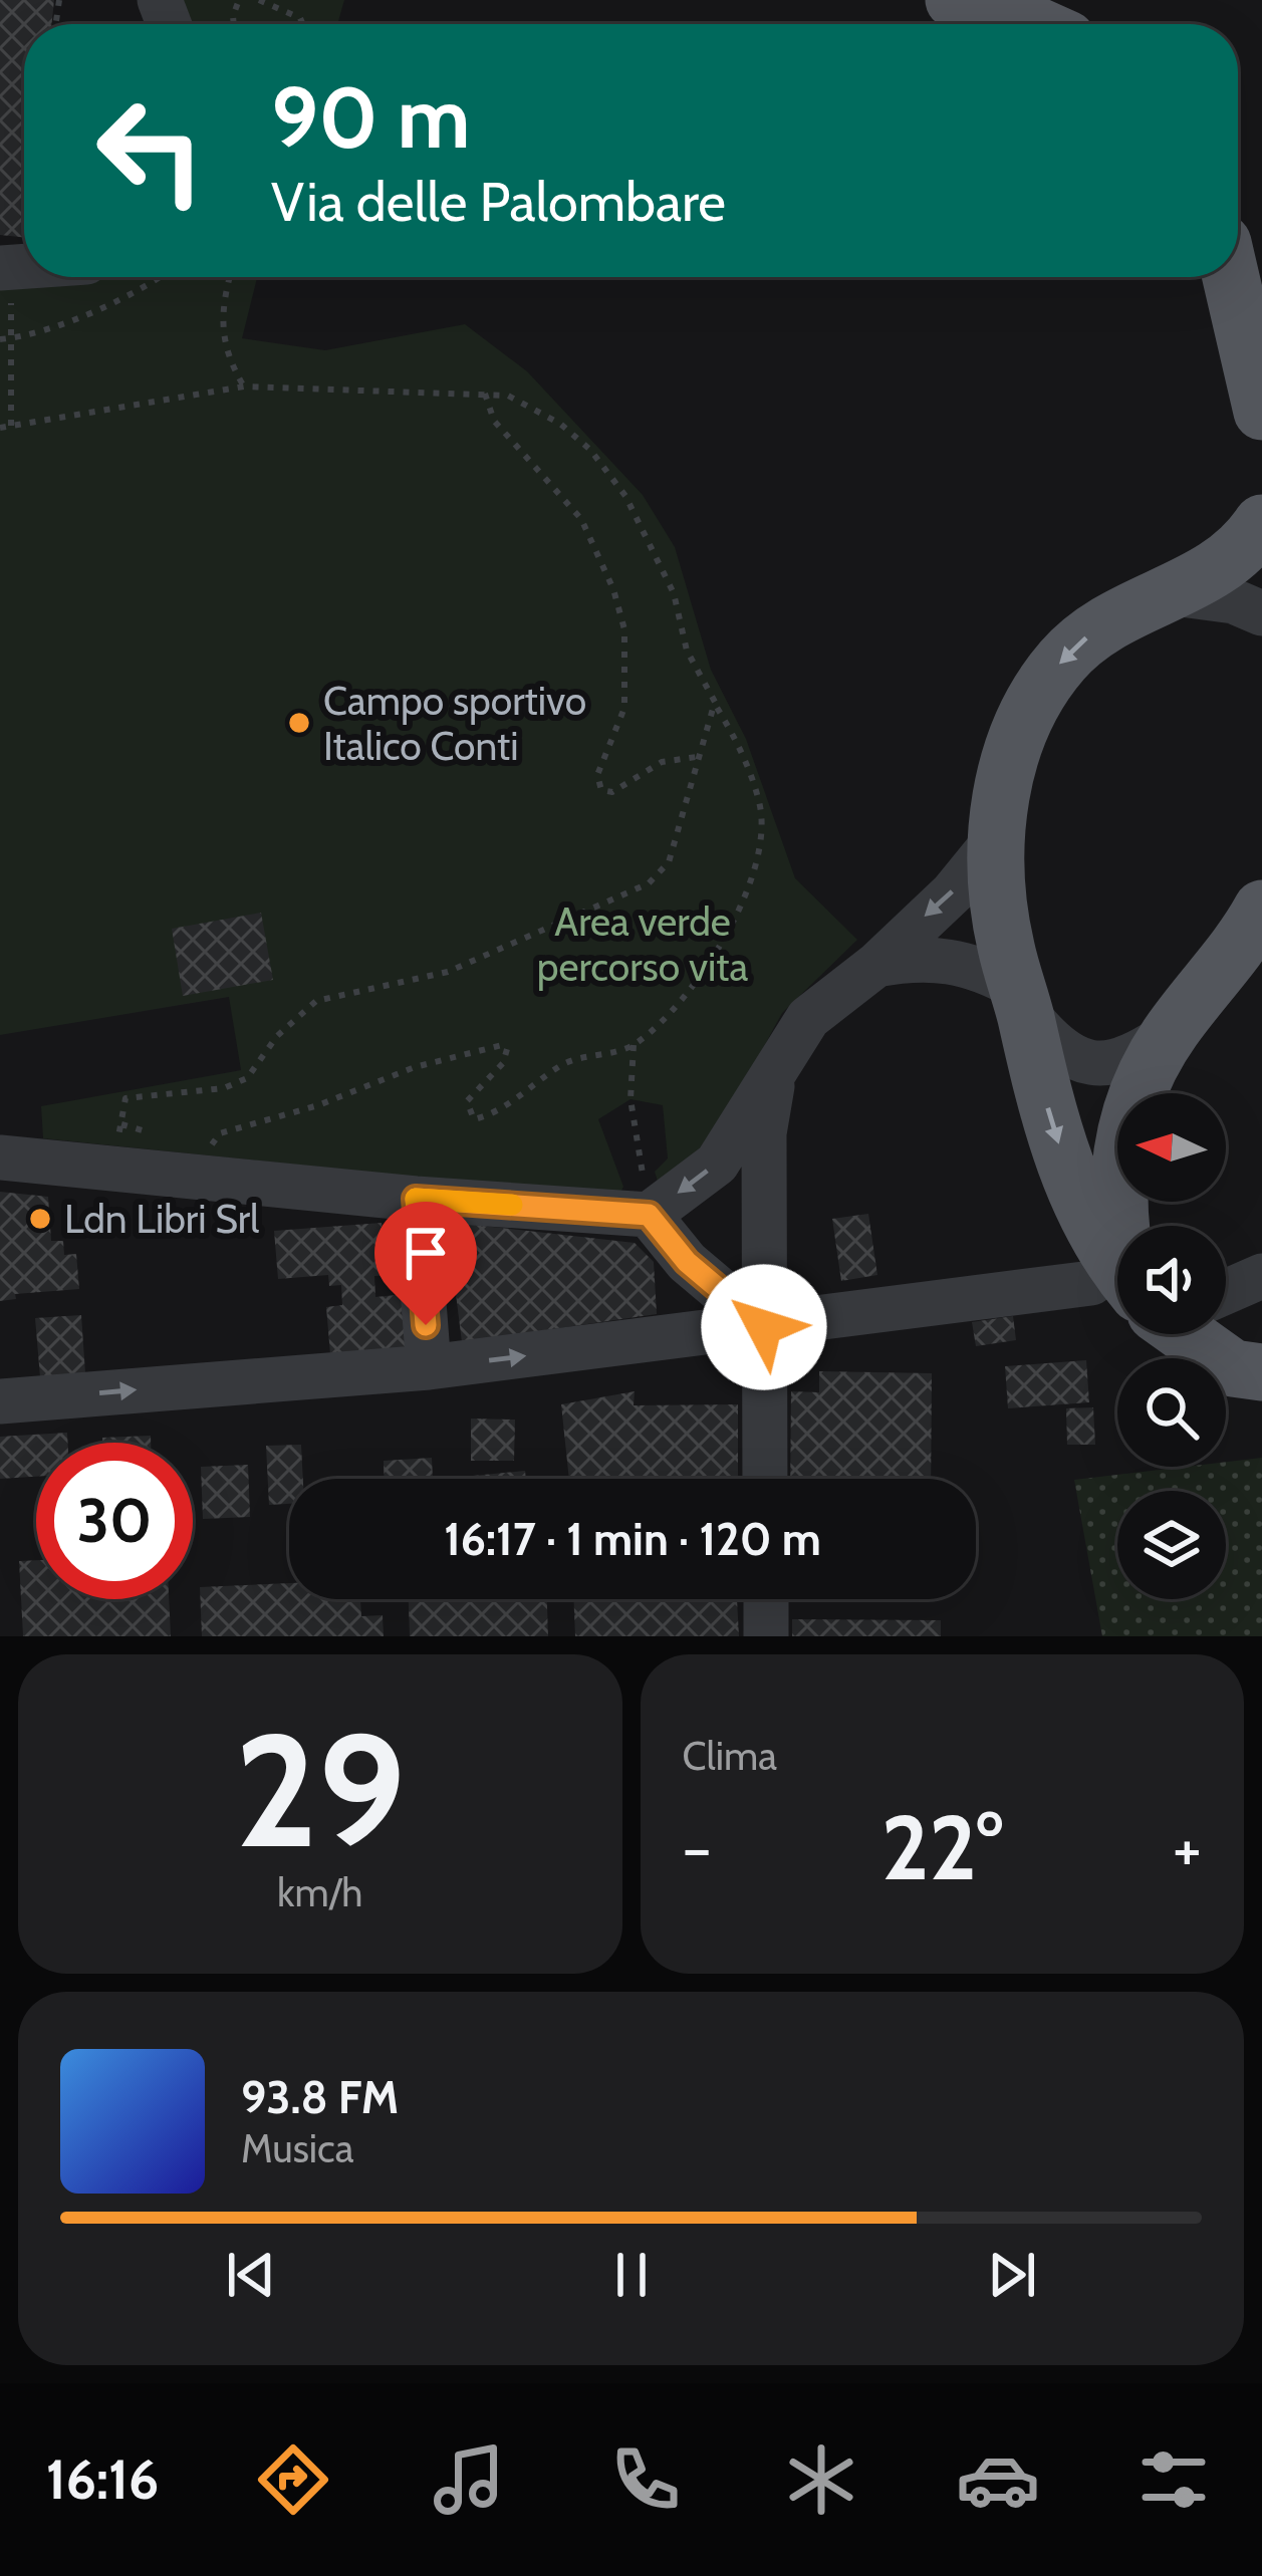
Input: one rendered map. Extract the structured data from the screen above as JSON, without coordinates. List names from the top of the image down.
{
  "parks": ["Area verde percorso vita"],
  "places": ["Campo sportivo Italico Conti", "Ldn Libri Srl"],
  "north": "left",
  "page": {
    "turn": ["90 m", "Via delle Palombare"],
    "limit": "30",
    "trip": "16:17 · 1 min · 120 m",
    "tile": [
      ["29", "km/h"],
      "Clima"
    ],
    "heat": ["−", "22°", "+"],
    "song": ["93.8 FM", "Musica"],
    "tabs": "16:16"
  }
}
